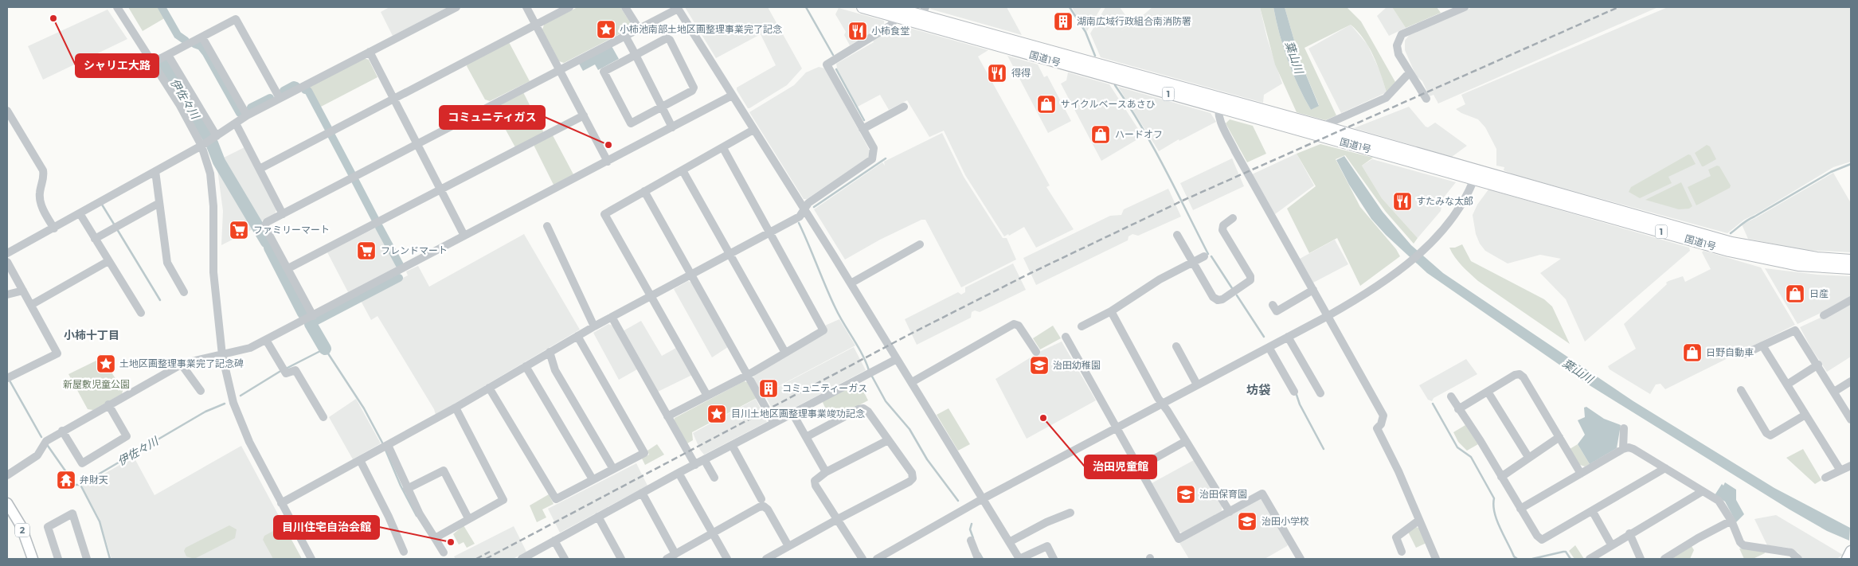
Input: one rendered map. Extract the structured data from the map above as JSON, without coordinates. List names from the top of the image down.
{
  "streets": {
    "highway": ["国道1号", "1"],
    "main road": ["2"]
  },
  "districts": ["小柿十丁目", "坊袋"],
  "water": ["葉山川", "伊佐々川"],
  "parks": ["新屋敷児童公園"],
  "places": {
    "other": [
      "シャリエ大路",
      "コミュニティガス",
      "治田児童館",
      "目川住宅自治会館"
    ],
    "building": ["湖南広域行政組合南消防署", "コミュニティーガス"],
    "place": ["小柿池南部土地区画整理事業完了記念", "土地区画整理事業完了記念碑", "目川土地区画整理事業竣功記念"],
    "restaurant": ["小柿食堂", "得得", "すたみな太郎"],
    "shop": [
      "サイクルベースあさひ",
      "ハードオフ",
      "日産",
      "日野自動車"
    ],
    "supermarket": ["ファミリーマート", "フレンドマート"],
    "school or university": ["治田幼稚園", "治田保育園", "治田小学校"],
    "temple": ["弁財天"]
  }
}
